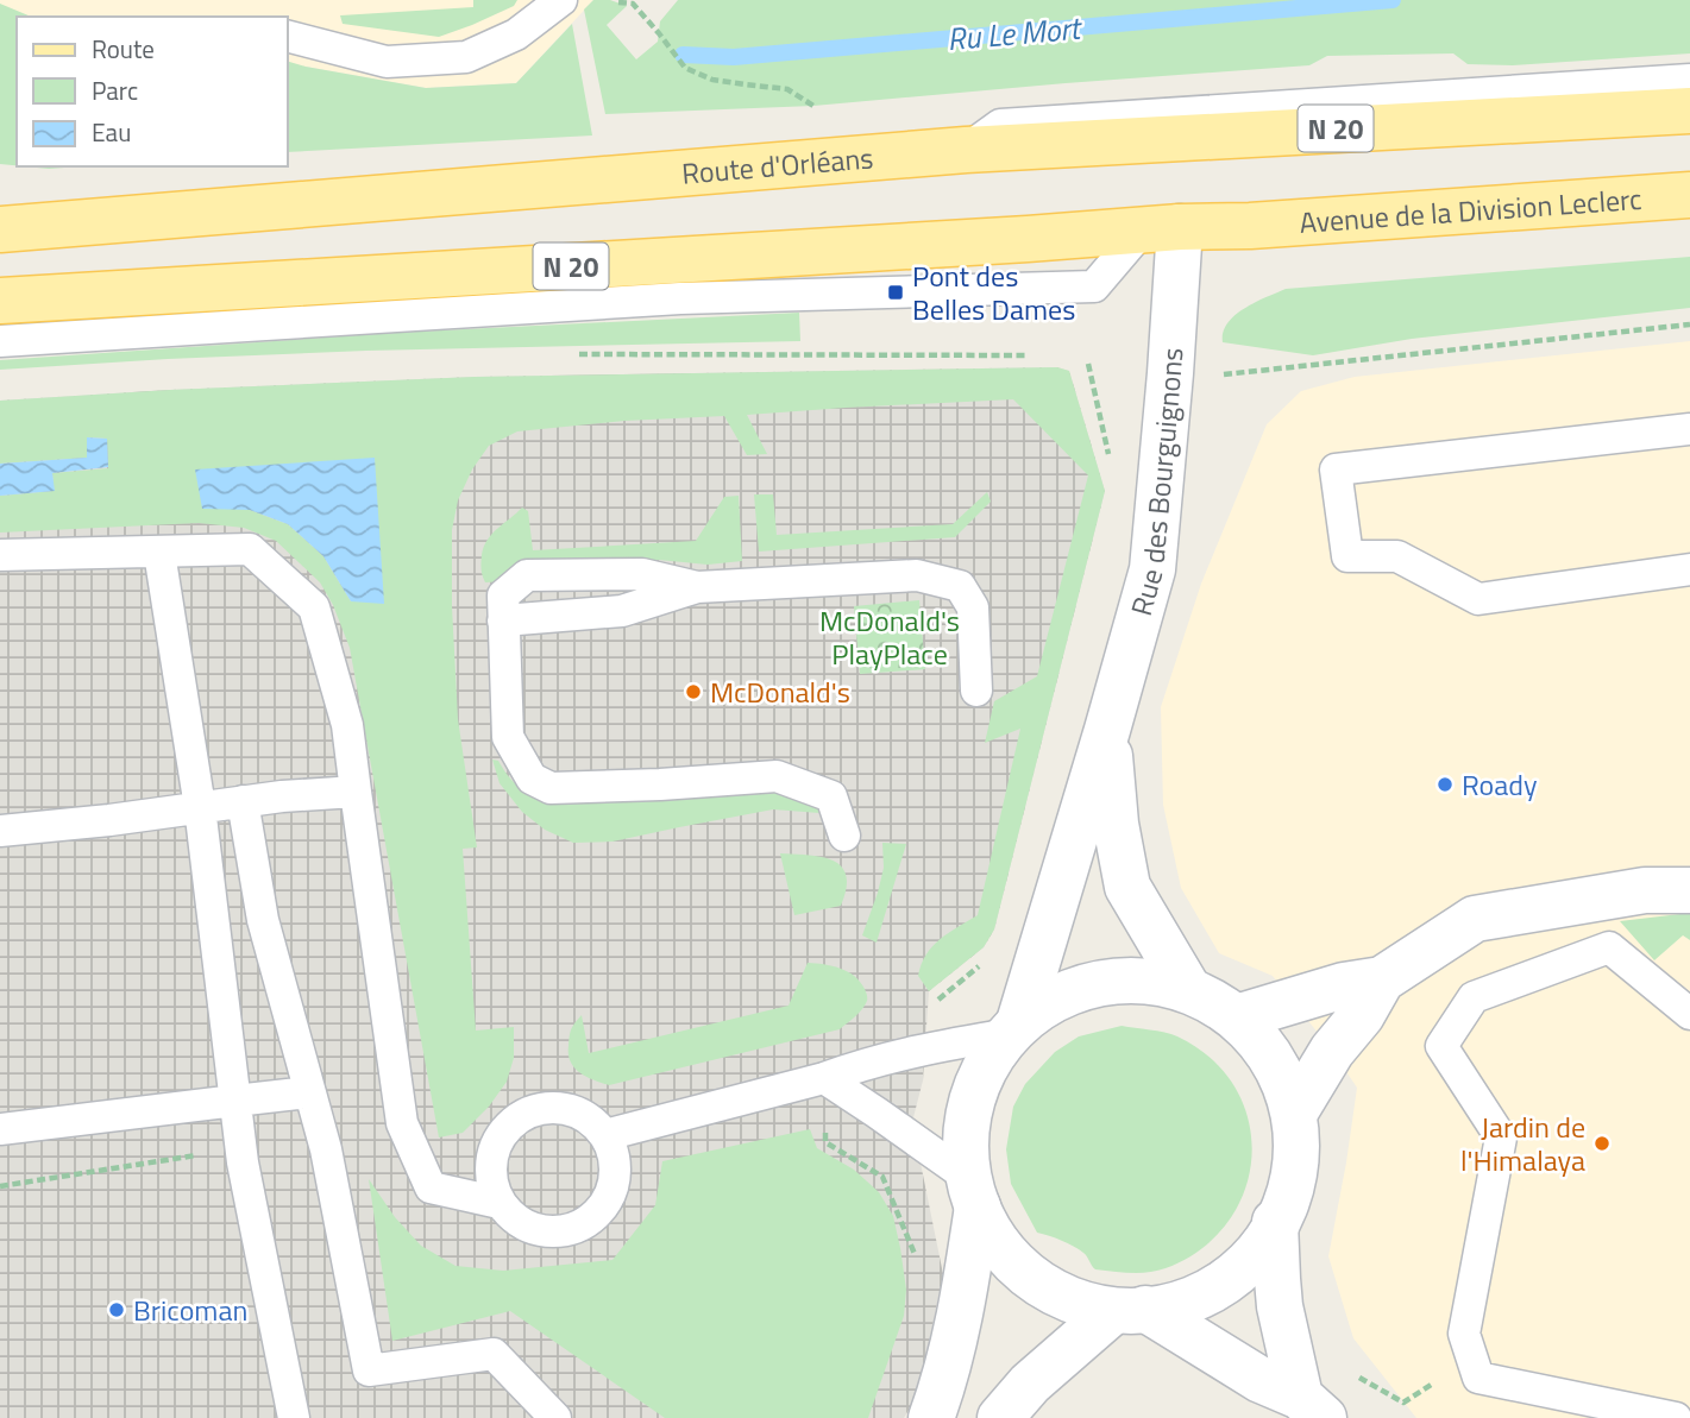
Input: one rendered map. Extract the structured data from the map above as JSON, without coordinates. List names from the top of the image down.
{
  "streets": {
    "main road": ["N 20", "Route d'Orléans", "Avenue de la Division Leclerc"],
    "street": ["Rue des Bourguignons"]
  },
  "crossings": [
    ["N 20", "Avenue de la Division Leclerc"],
    ["N 20", "Rue des Bourguignons"],
    ["Avenue de la Division Leclerc", "Rue des Bourguignons"]
  ],
  "water": ["Ru Le Mort"],
  "parks": ["McDonald's PlayPlace"],
  "places": {
    "transit": ["Pont des Belles Dames"],
    "other": [
      "McDonald's",
      "Roady",
      "Jardin de l'Himalaya",
      "Bricoman"
    ]
  },
  "legend": ["Route", "Parc", "Eau"]
}
